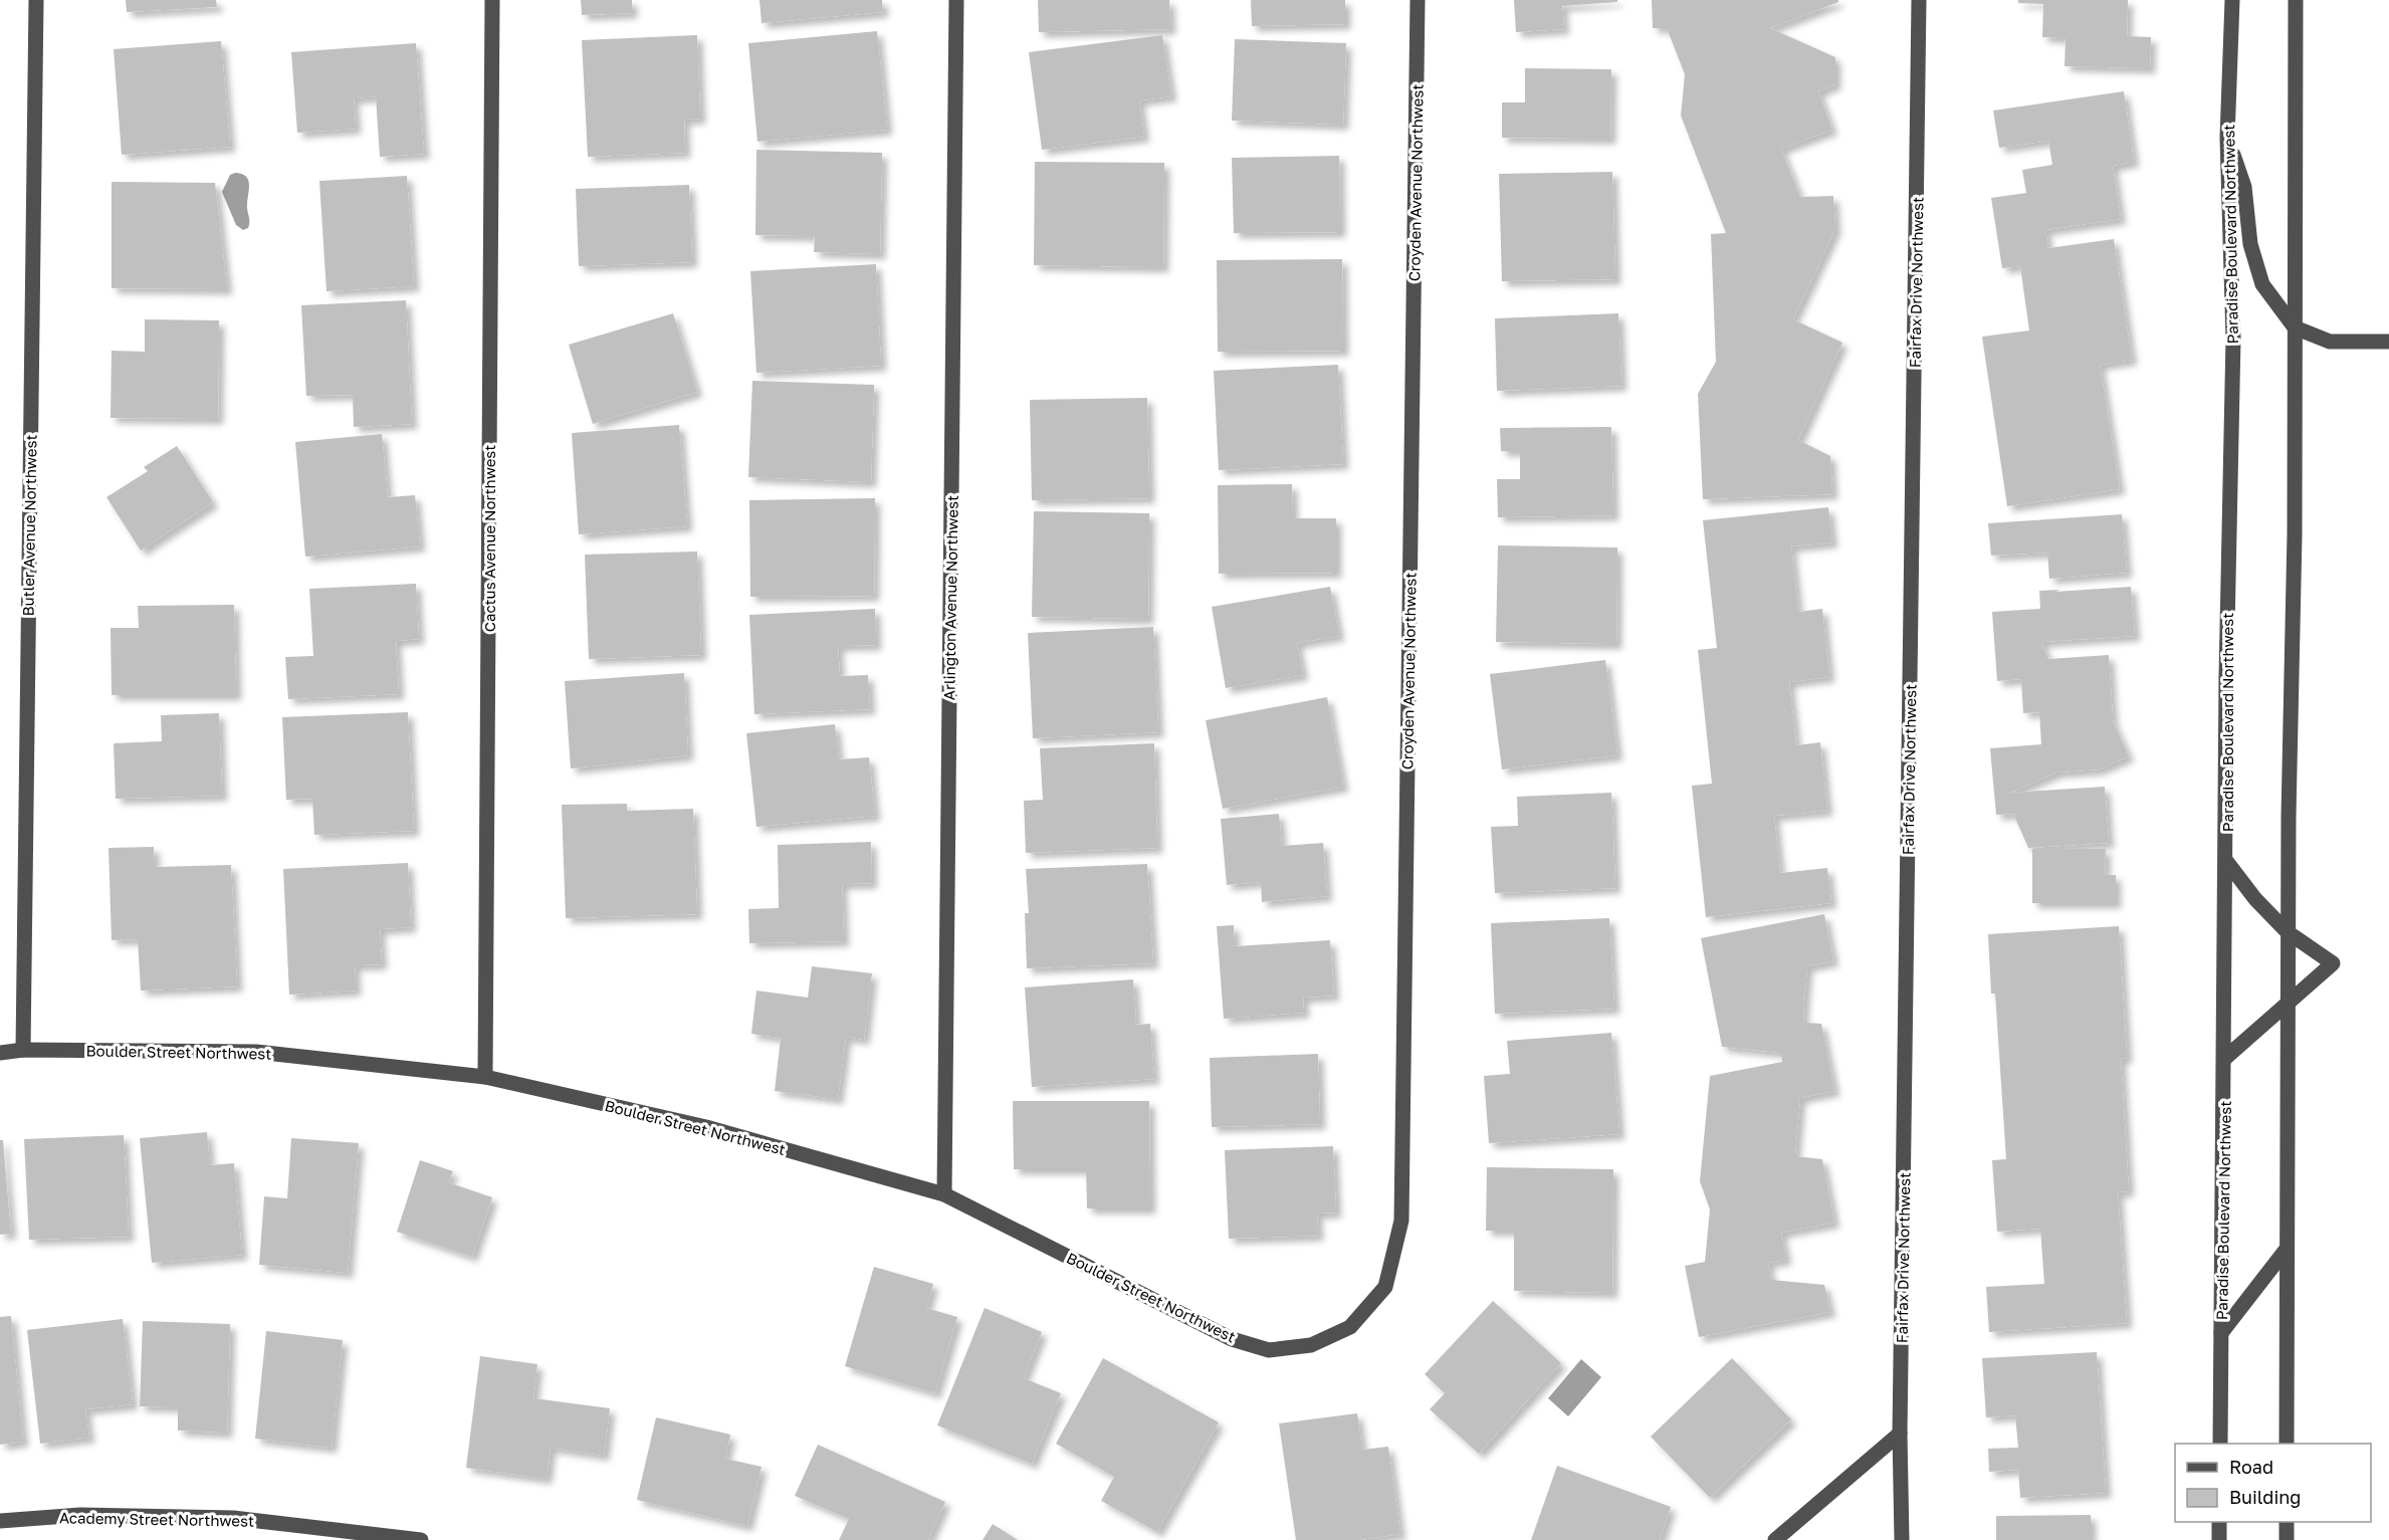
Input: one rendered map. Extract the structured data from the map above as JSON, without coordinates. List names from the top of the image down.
{
  "streets": {
    "street": [
      "Croyden Avenue Northwest",
      "Paradise Boulevard Northwest",
      "Fairfax Drive Northwest",
      "Butler Avenue Northwest",
      "Cactus Avenue Northwest",
      "Arlington Avenue Northwest",
      "Boulder Street Northwest",
      "Academy Street Northwest"
    ]
  },
  "crossings": [
    ["Croyden Avenue Northwest", "Boulder Street Northwest"],
    ["Butler Avenue Northwest", "Boulder Street Northwest"],
    ["Cactus Avenue Northwest", "Boulder Street Northwest"],
    ["Arlington Avenue Northwest", "Boulder Street Northwest"]
  ],
  "legend": ["Road", "Building"]
}
